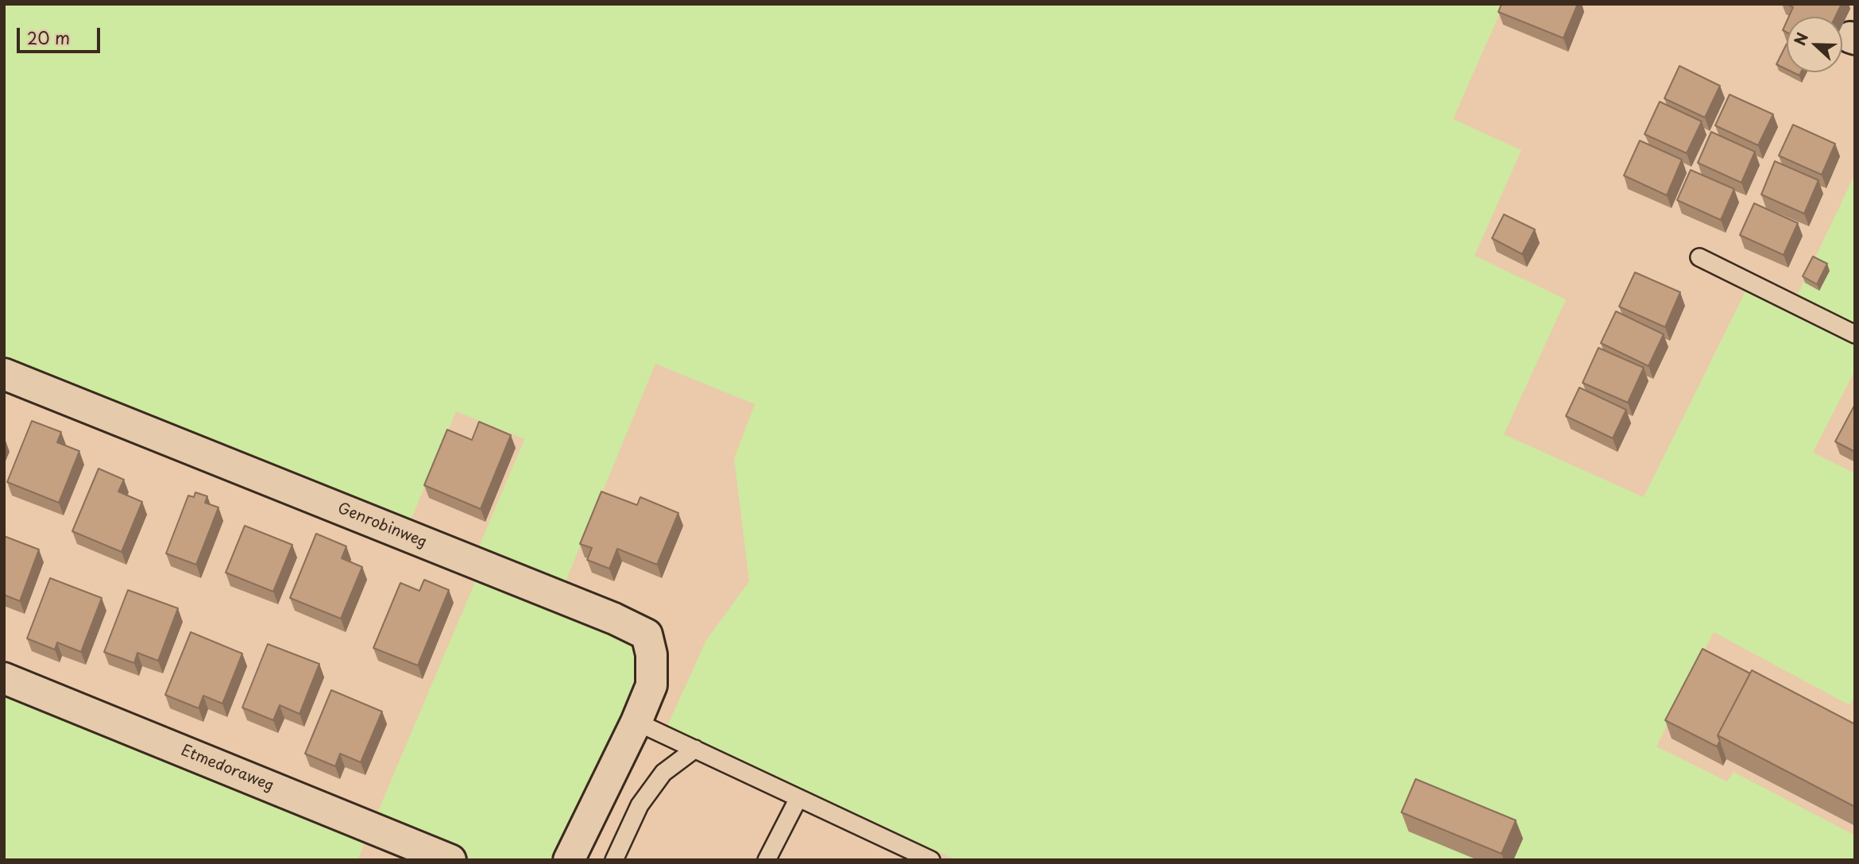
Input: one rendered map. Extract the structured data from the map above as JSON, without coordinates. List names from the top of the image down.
{
  "streets": {
    "street": ["Genrobinweg", "Etmedoraweg"]
  },
  "scale_bar": "20 m",
  "north": "left"
}
